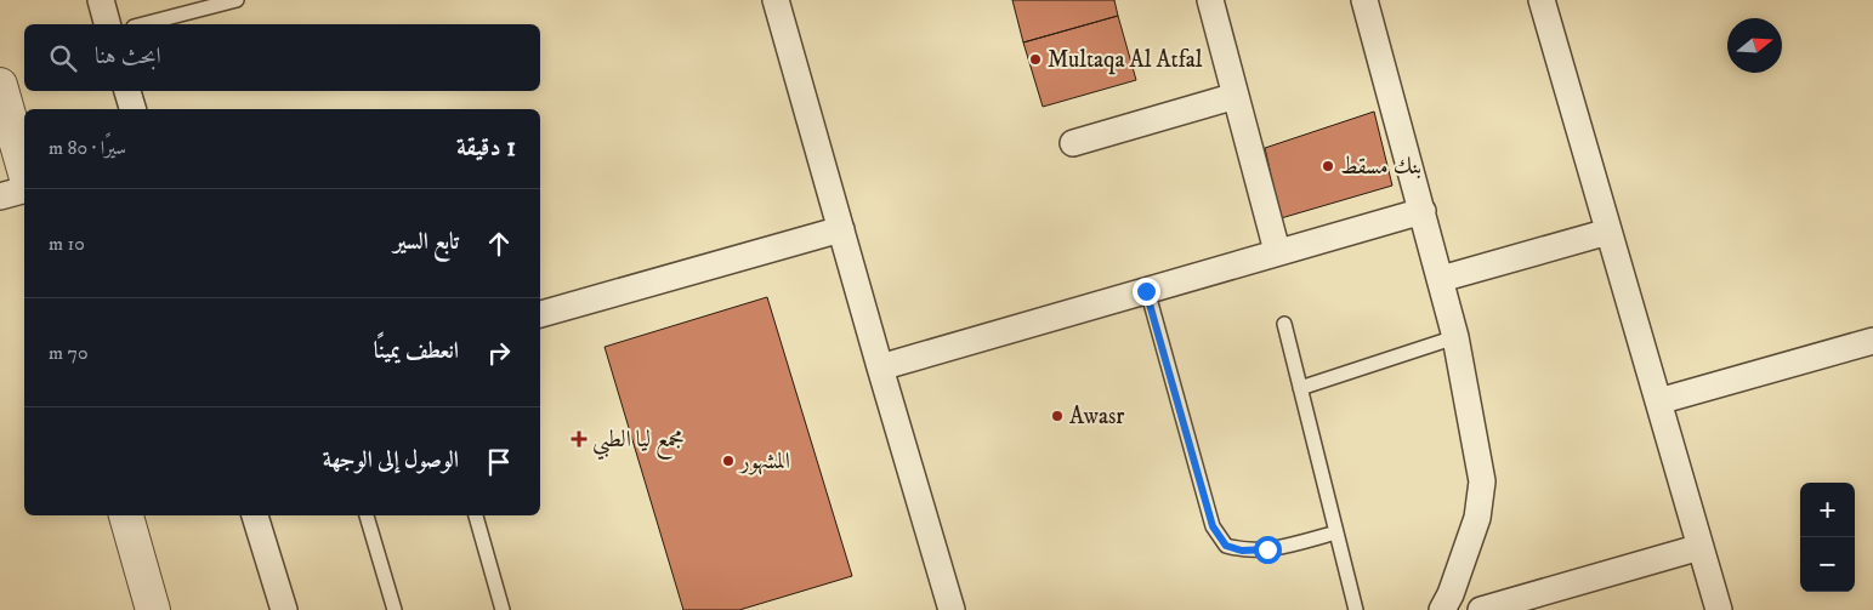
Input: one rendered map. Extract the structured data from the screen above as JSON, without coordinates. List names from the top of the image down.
{
  "places": {
    "other": [
      "Multaqa Al Atfal",
      "بنك مسقط",
      "Awasr",
      "المشهور"
    ],
    "health": ["مجمع ليا الطبي"]
  },
  "north": "right",
  "page": {
    "search": "ابحث هنا",
    "heading": ["1 دقيقة", "سيرًا · 80 m"],
    "list": [
      ["تابع السير", "10 m"],
      ["انعطف يمينًا", "70 m"],
      "الوصول إلى الوجهة"
    ],
    "map_buttons": ["+", "−"]
  }
}
